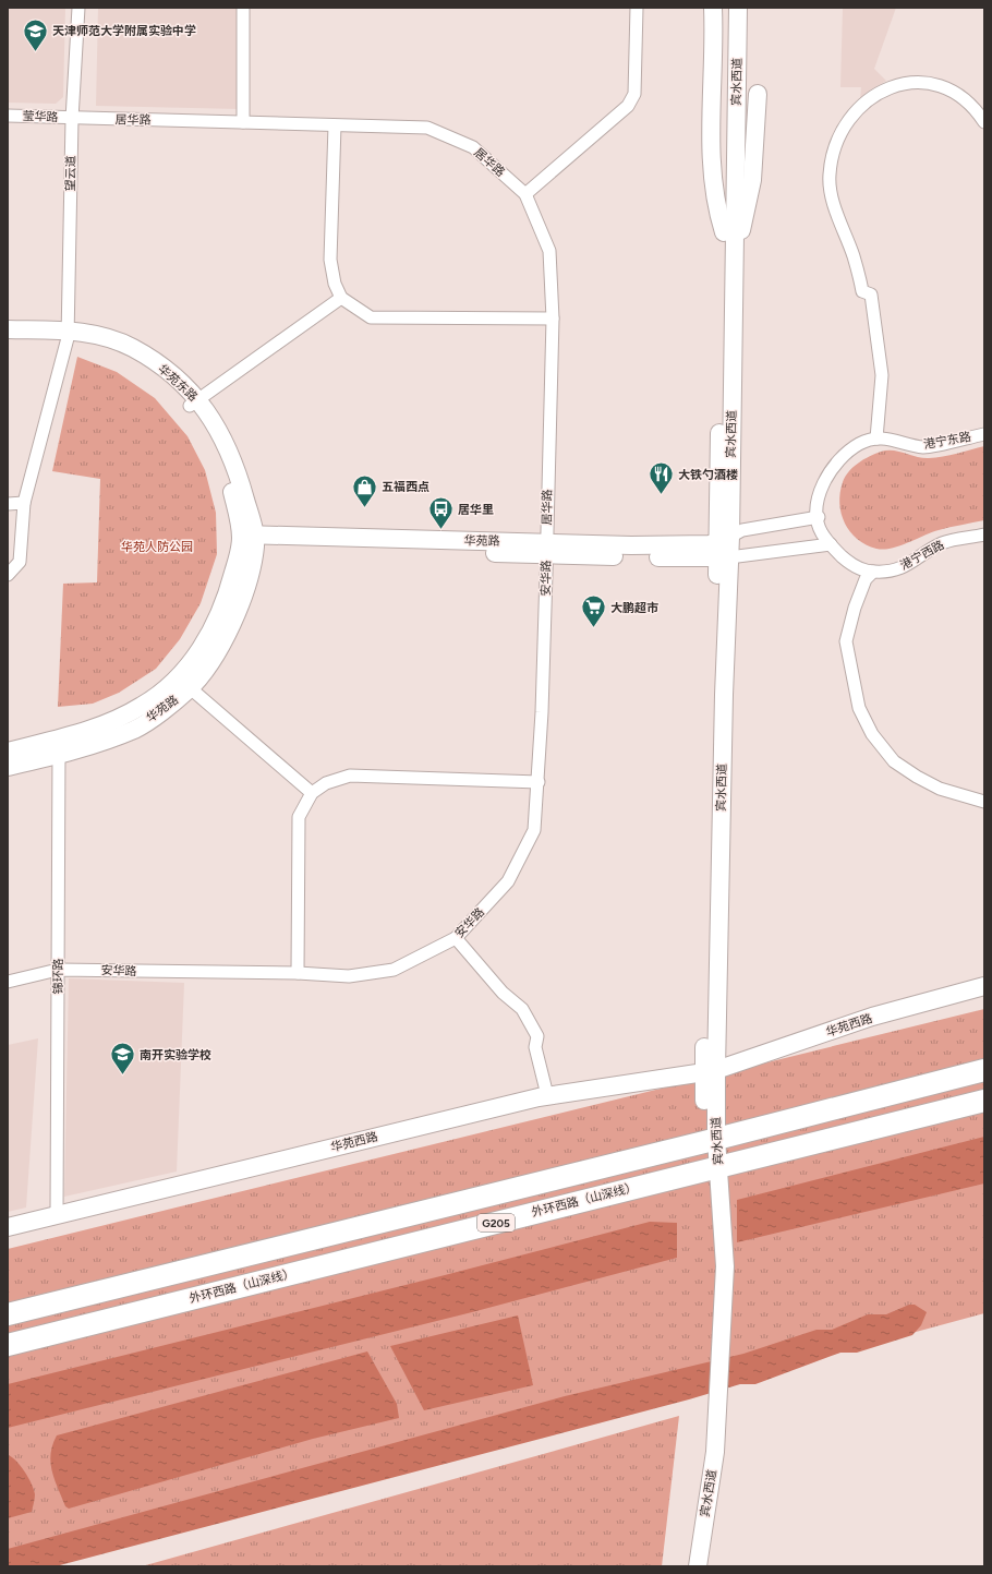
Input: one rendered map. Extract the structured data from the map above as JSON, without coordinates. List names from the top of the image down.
{
  "streets": {
    "highway": ["外环西路（山深线）", "G205"],
    "main road": [
      "宾水西道",
      "华苑东路",
      "华苑路",
      "华苑西路"
    ],
    "street": [
      "莹华路",
      "居华路",
      "望云道",
      "港宁东路",
      "港宁西路",
      "安华路",
      "锦环路"
    ]
  },
  "crossings": [
    ["宾水西道", "华苑路"],
    ["宾水西道", "华苑西路"],
    ["宾水西道", "外环西路（山深线）"],
    ["宾水西道", "G205"],
    ["莹华路", "居华路"],
    ["莹华路", "望云道"],
    ["居华路", "望云道"],
    ["居华路", "华苑路"],
    ["居华路", "安华路"],
    ["望云道", "华苑东路"],
    ["华苑东路", "华苑路"],
    ["港宁东路", "港宁西路"],
    ["华苑路", "安华路"],
    ["华苑路", "锦环路"],
    ["安华路", "锦环路"],
    ["锦环路", "华苑西路"]
  ],
  "parks": ["华苑人防公园"],
  "places": {
    "school or university": ["天津师范大学附属实验中学", "南开实验学校"],
    "restaurant": ["大铁勺酒楼"],
    "shop": ["五福西点"],
    "bus stop": ["居华里"],
    "supermarket": ["大鹏超市"]
  }
}
